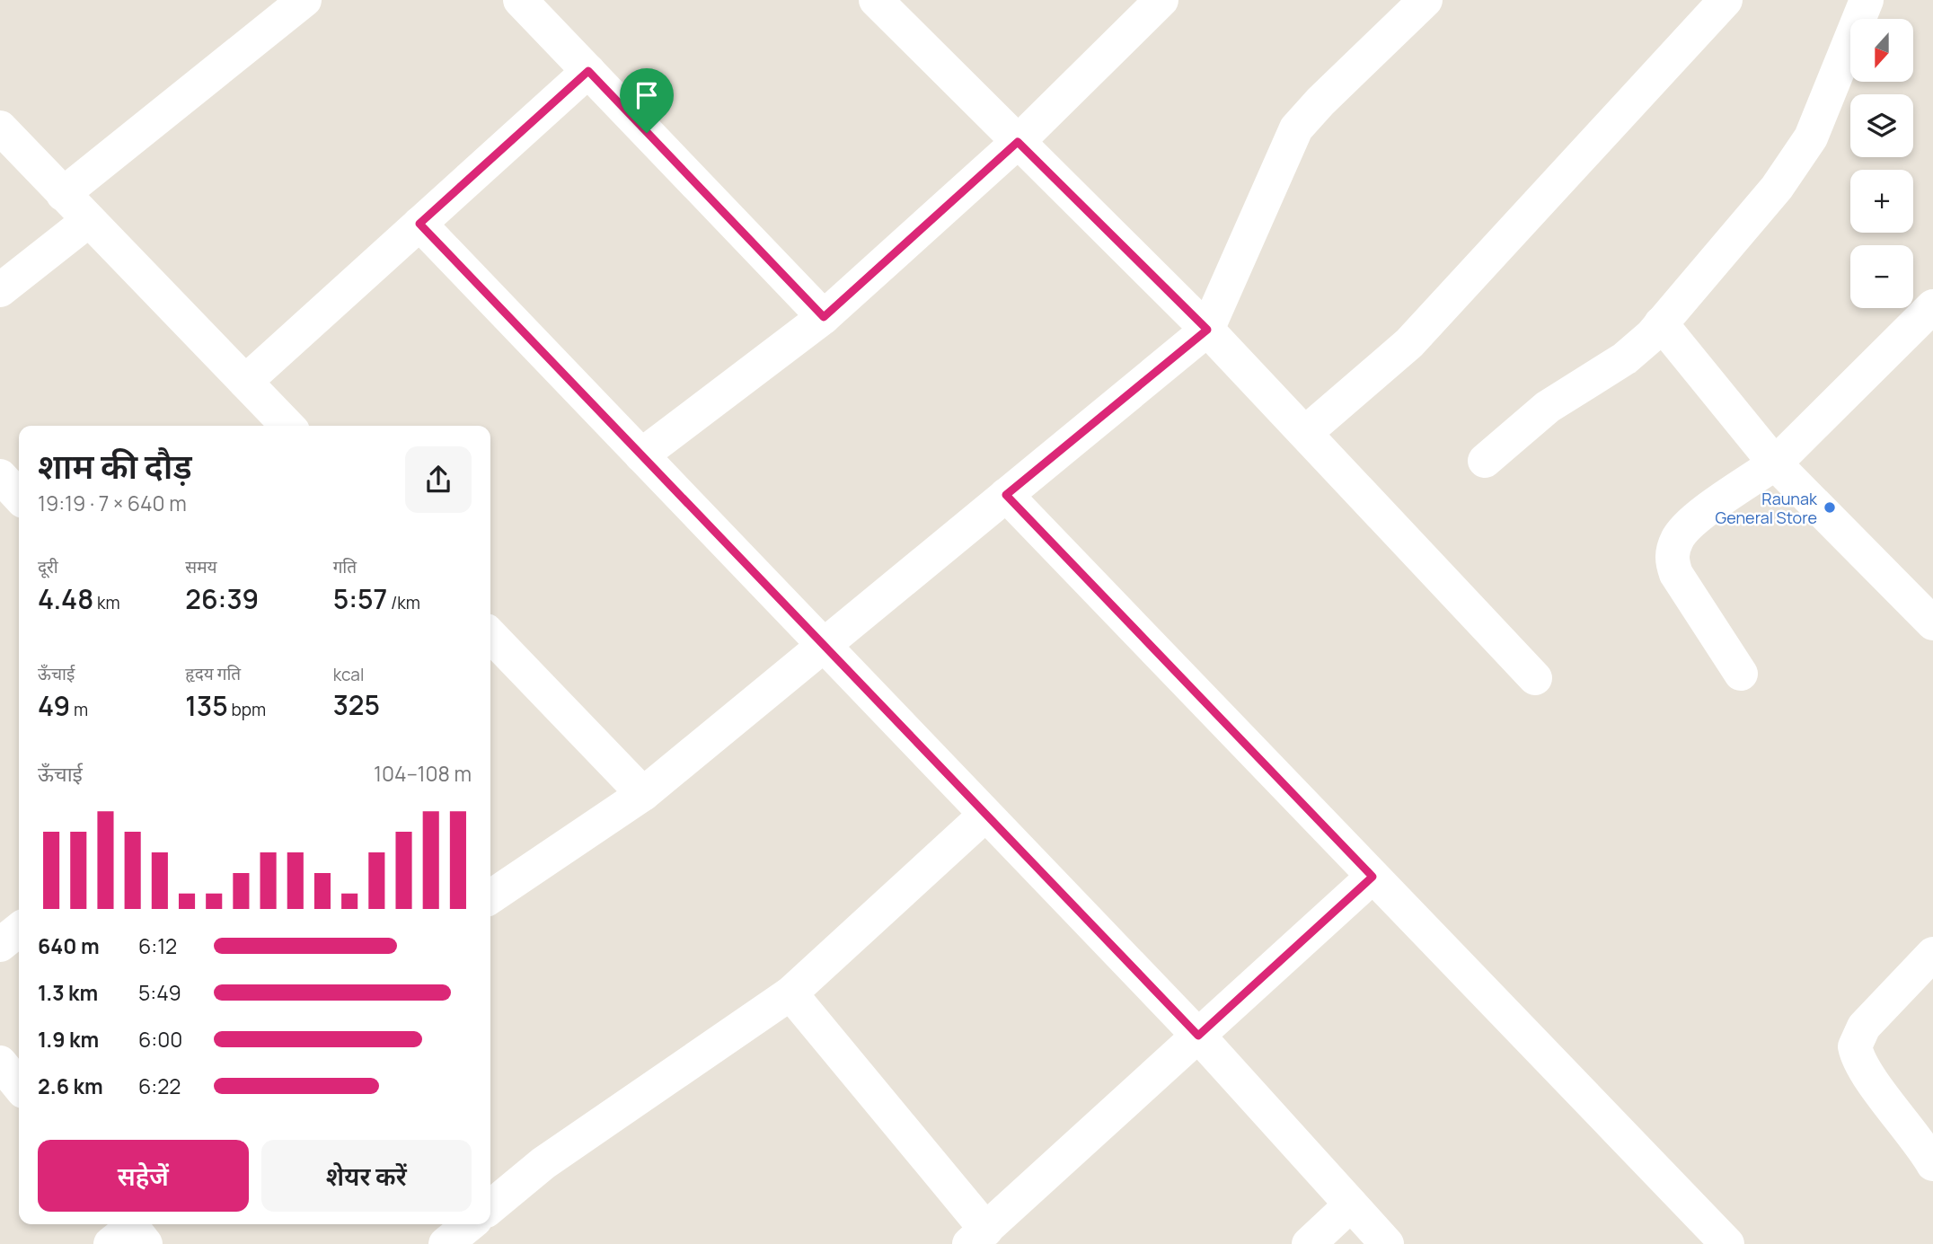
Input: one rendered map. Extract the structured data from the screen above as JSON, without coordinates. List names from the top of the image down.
{
  "places": ["Raunak General Store"],
  "north": "bottom",
  "page": {
    "map_buttons": ["+", "−"],
    "heading": ["शाम की दौड़", "19:19 · 7 × 640 m"],
    "stats": [
      ["दूरी", "4.48 km"],
      ["समय", "26:39"],
      ["गति", "5:57 /km"],
      ["ऊँचाई", "49 m"],
      ["हृदय गति", "135 bpm"],
      ["kcal", "325"]
    ],
    "chart": ["ऊँचाई", "104–108 m"],
    "list": [
      {
        "name": "640 m",
        "note": "6:12"
      },
      {
        "name": "1.3 km",
        "note": "5:49"
      },
      {
        "name": "1.9 km",
        "note": "6:00"
      },
      {
        "name": "2.6 km",
        "note": "6:22"
      }
    ],
    "buttons": ["सहेजें", "शेयर करें"]
  }
}
